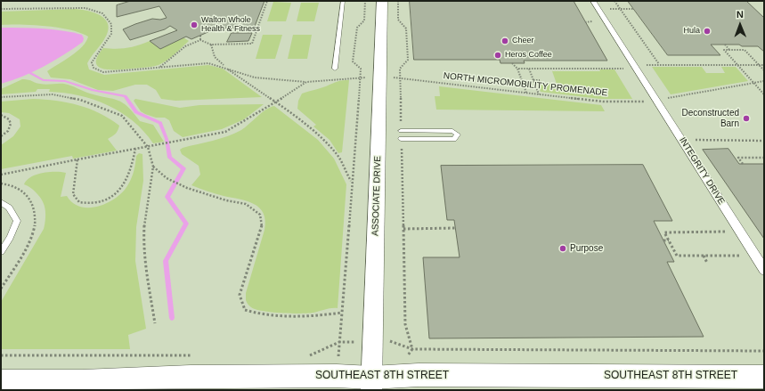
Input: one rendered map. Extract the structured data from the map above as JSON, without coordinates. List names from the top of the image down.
{
  "streets": {
    "main road": ["SOUTHEAST 8TH STREET"],
    "street": ["INTEGRITY DRIVE", "ASSOCIATE DRIVE"],
    "path": ["NORTH MICROMOBILITY PROMENADE"]
  },
  "crossings": [
    ["NORTH MICROMOBILITY PROMENADE", "INTEGRITY DRIVE"],
    ["ASSOCIATE DRIVE", "SOUTHEAST 8TH STREET"]
  ],
  "places": [
    "Walton Whole Health & Fitness",
    "Hula",
    "Cheer",
    "Heros Coffee",
    "Deconstructed Barn",
    "Purpose"
  ],
  "north": "top"
}
